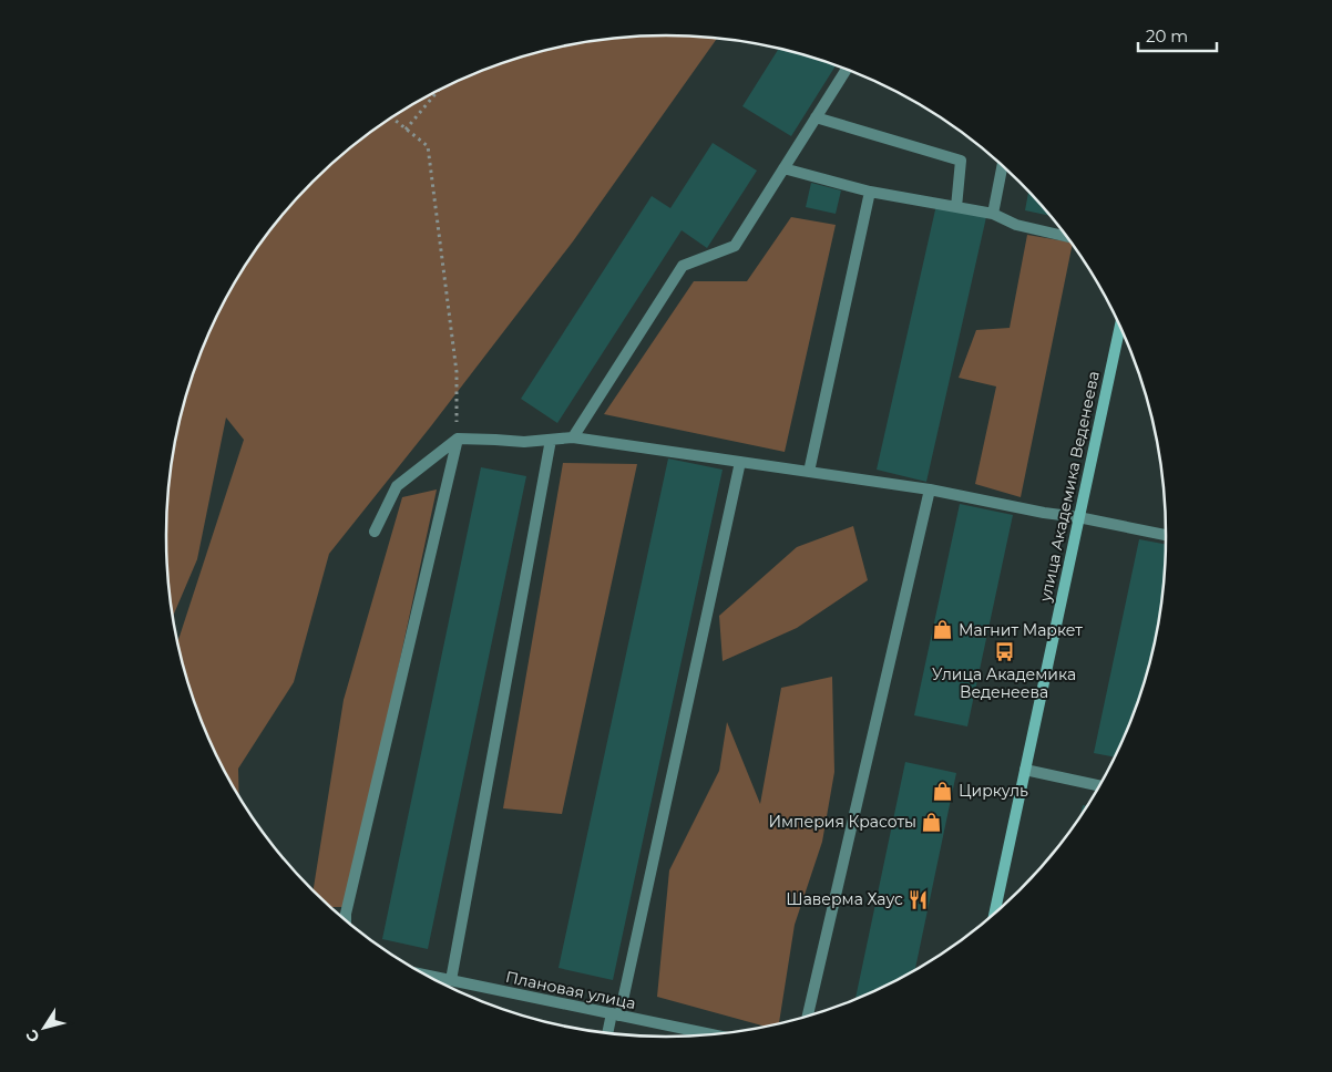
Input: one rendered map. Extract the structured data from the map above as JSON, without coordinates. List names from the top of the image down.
{
  "streets": {
    "street": ["улица Академика Веденеева", "Плановая улица"]
  },
  "places": {
    "shop": ["Магнит Маркет", "Циркуль", "Империя Красоты"],
    "bus stop": ["Улица Академика Веденеева"],
    "restaurant": ["Шаверма Хаус"]
  },
  "scale_bar": "20 m",
  "north": "bottom left"
}
